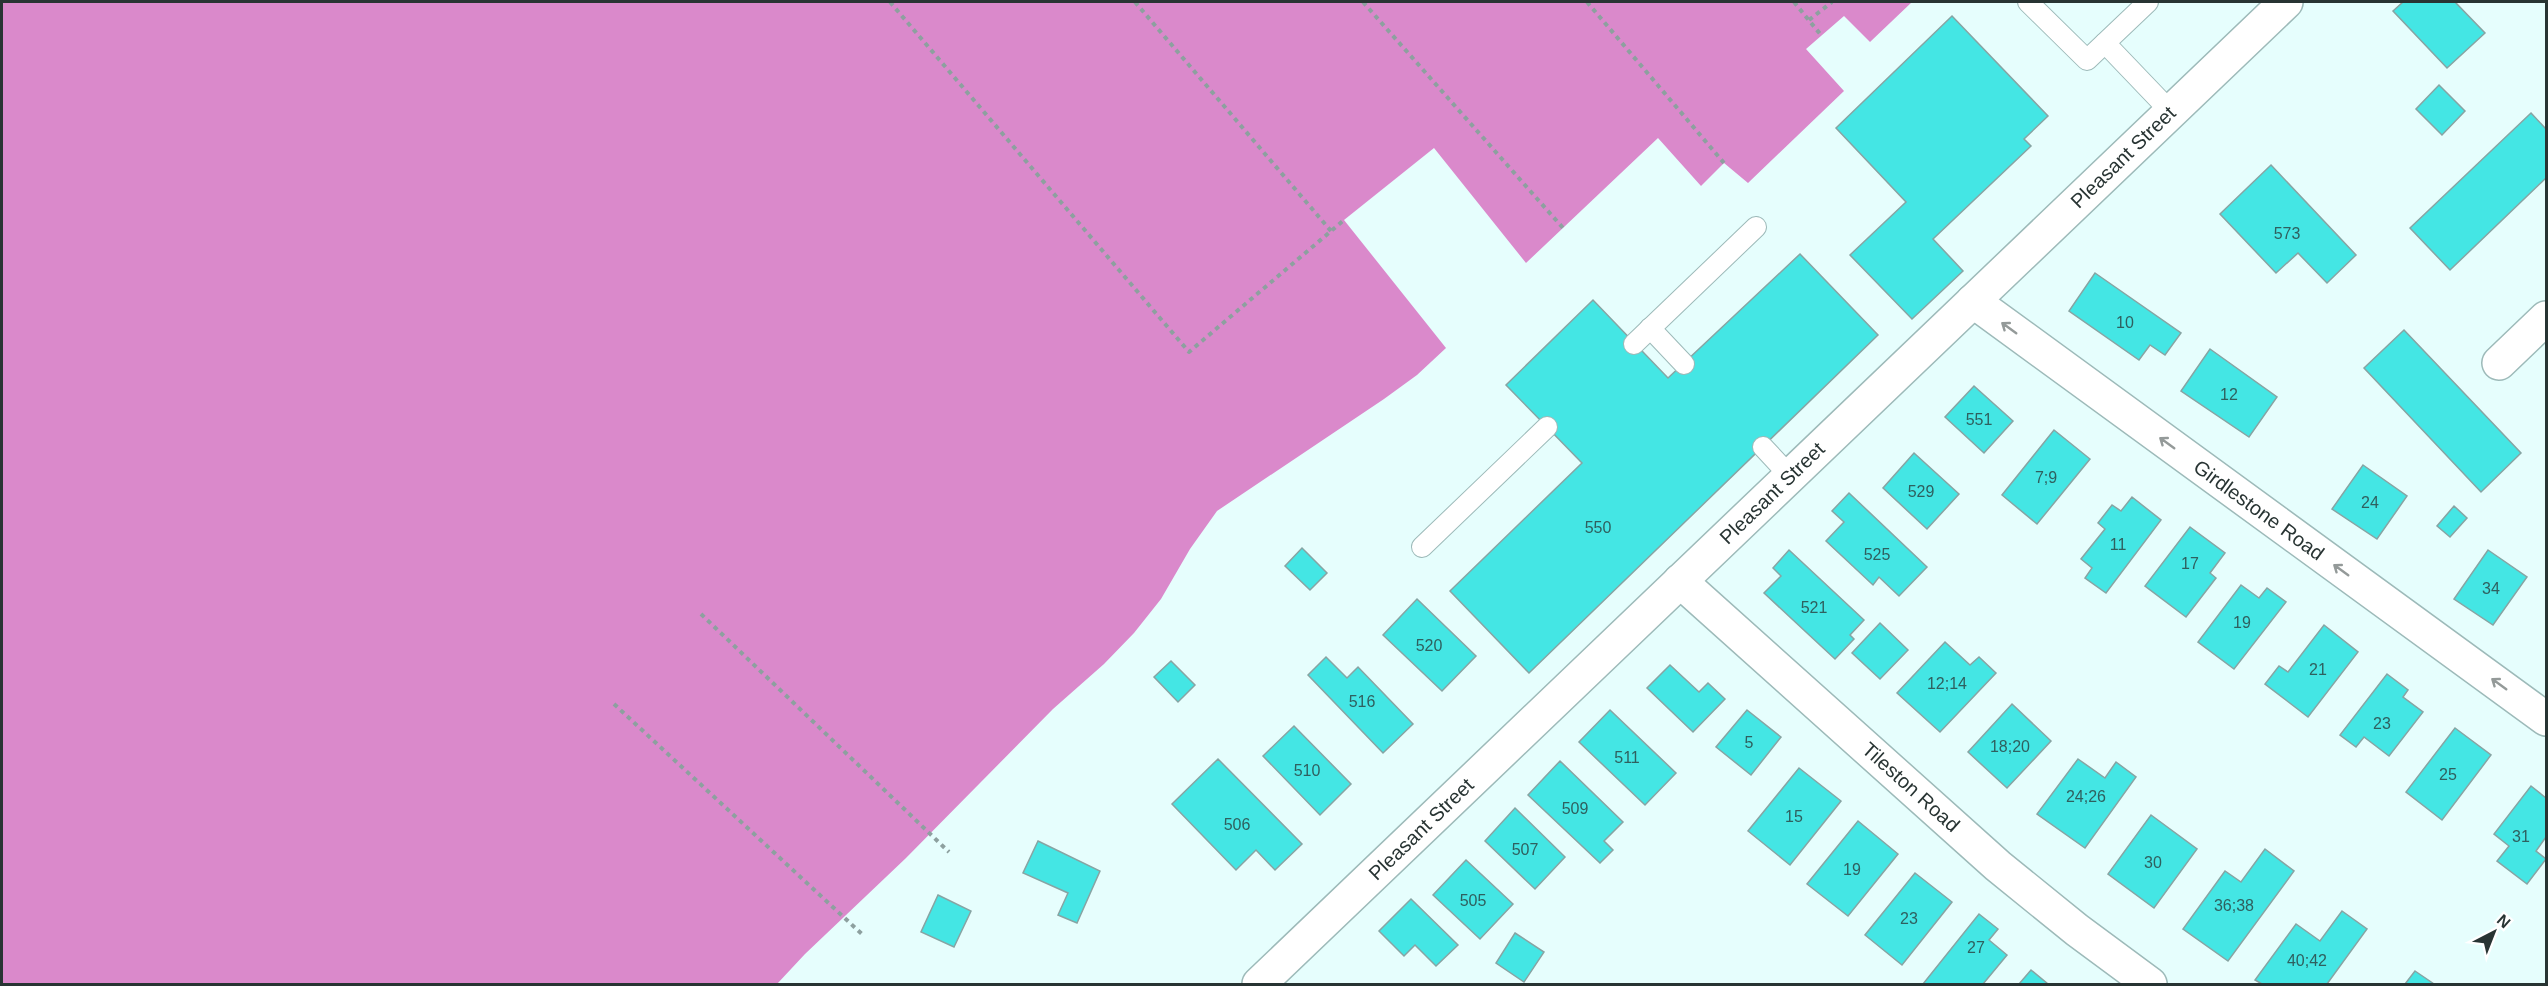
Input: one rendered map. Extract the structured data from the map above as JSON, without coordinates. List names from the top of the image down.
{
  "streets": {
    "main road": ["Pleasant Street", "Girdlestone Road", "Tileston Road"]
  },
  "crossings": [
    ["Pleasant Street", "Girdlestone Road"],
    ["Pleasant Street", "Tileston Road"]
  ],
  "one_way": ["Girdlestone Road"],
  "house_numbers": [
    "573",
    "10",
    "12",
    "551",
    "7;9",
    "529",
    "24",
    "550",
    "11",
    "525",
    "17",
    "34",
    "521",
    "19",
    "520",
    "21",
    "12;14",
    "516",
    "23",
    "5",
    "18;20",
    "511",
    "510",
    "25",
    "24;26",
    "509",
    "15",
    "506",
    "31",
    "507",
    "30",
    "19",
    "505",
    "36;38",
    "23",
    "27",
    "40;42"
  ],
  "north": "top right"
}
